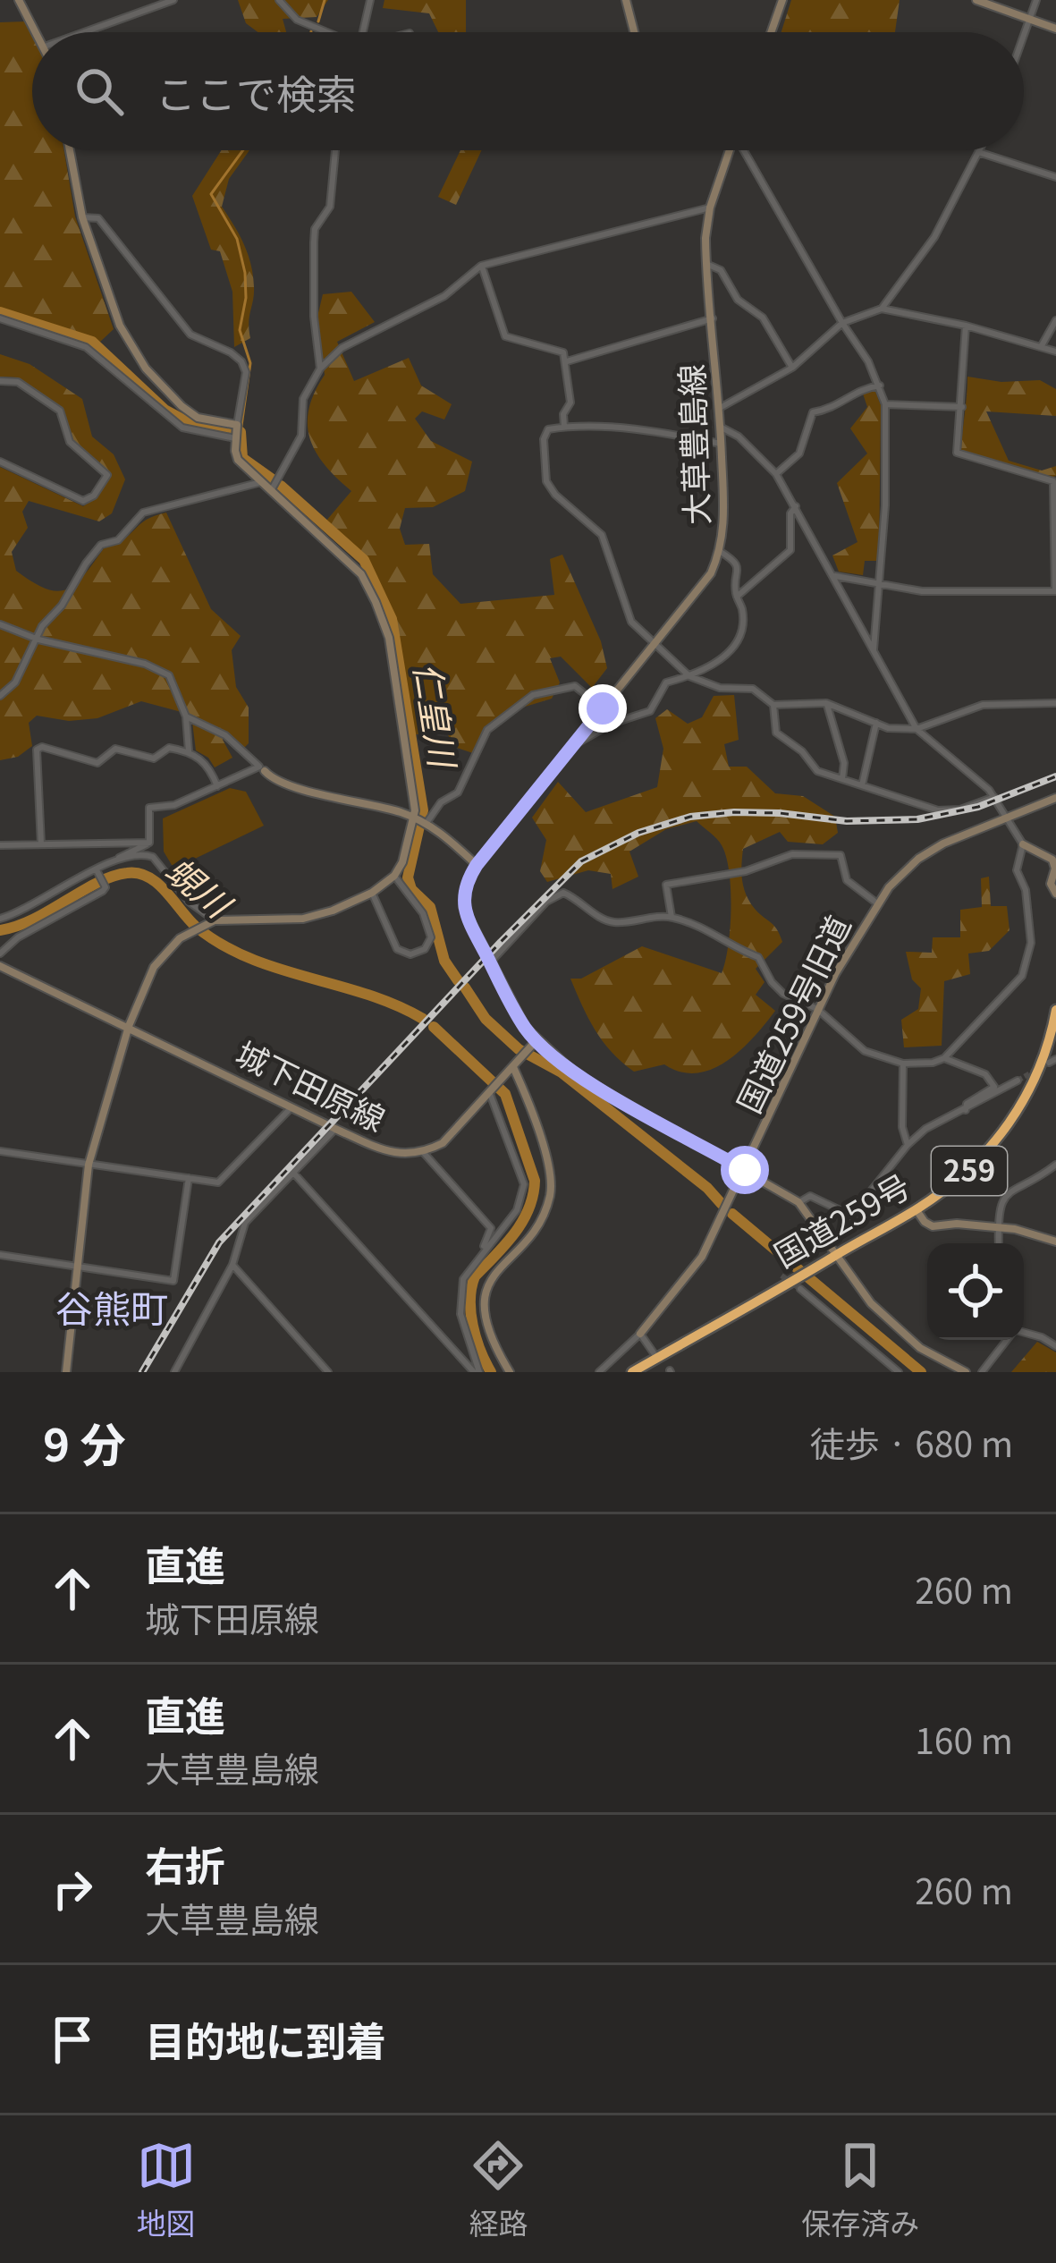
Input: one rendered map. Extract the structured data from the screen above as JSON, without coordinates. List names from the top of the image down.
{
  "streets": {
    "highway": ["259", "国道259号"],
    "street": ["大草豊島線", "国道259号旧道", "城下田原線"]
  },
  "districts": ["谷熊町"],
  "water": ["仁皇川", "蜆川"],
  "page": {
    "search": "ここで検索",
    "heading": ["9 分", "徒歩 · 680 m"],
    "list": [
      ["直進", "城下田原線", "260 m"],
      ["直進", "大草豊島線", "160 m"],
      ["右折", "大草豊島線", "260 m"],
      "目的地に到着"
    ],
    "nav": ["地図", "経路", "保存済み"]
  }
}
